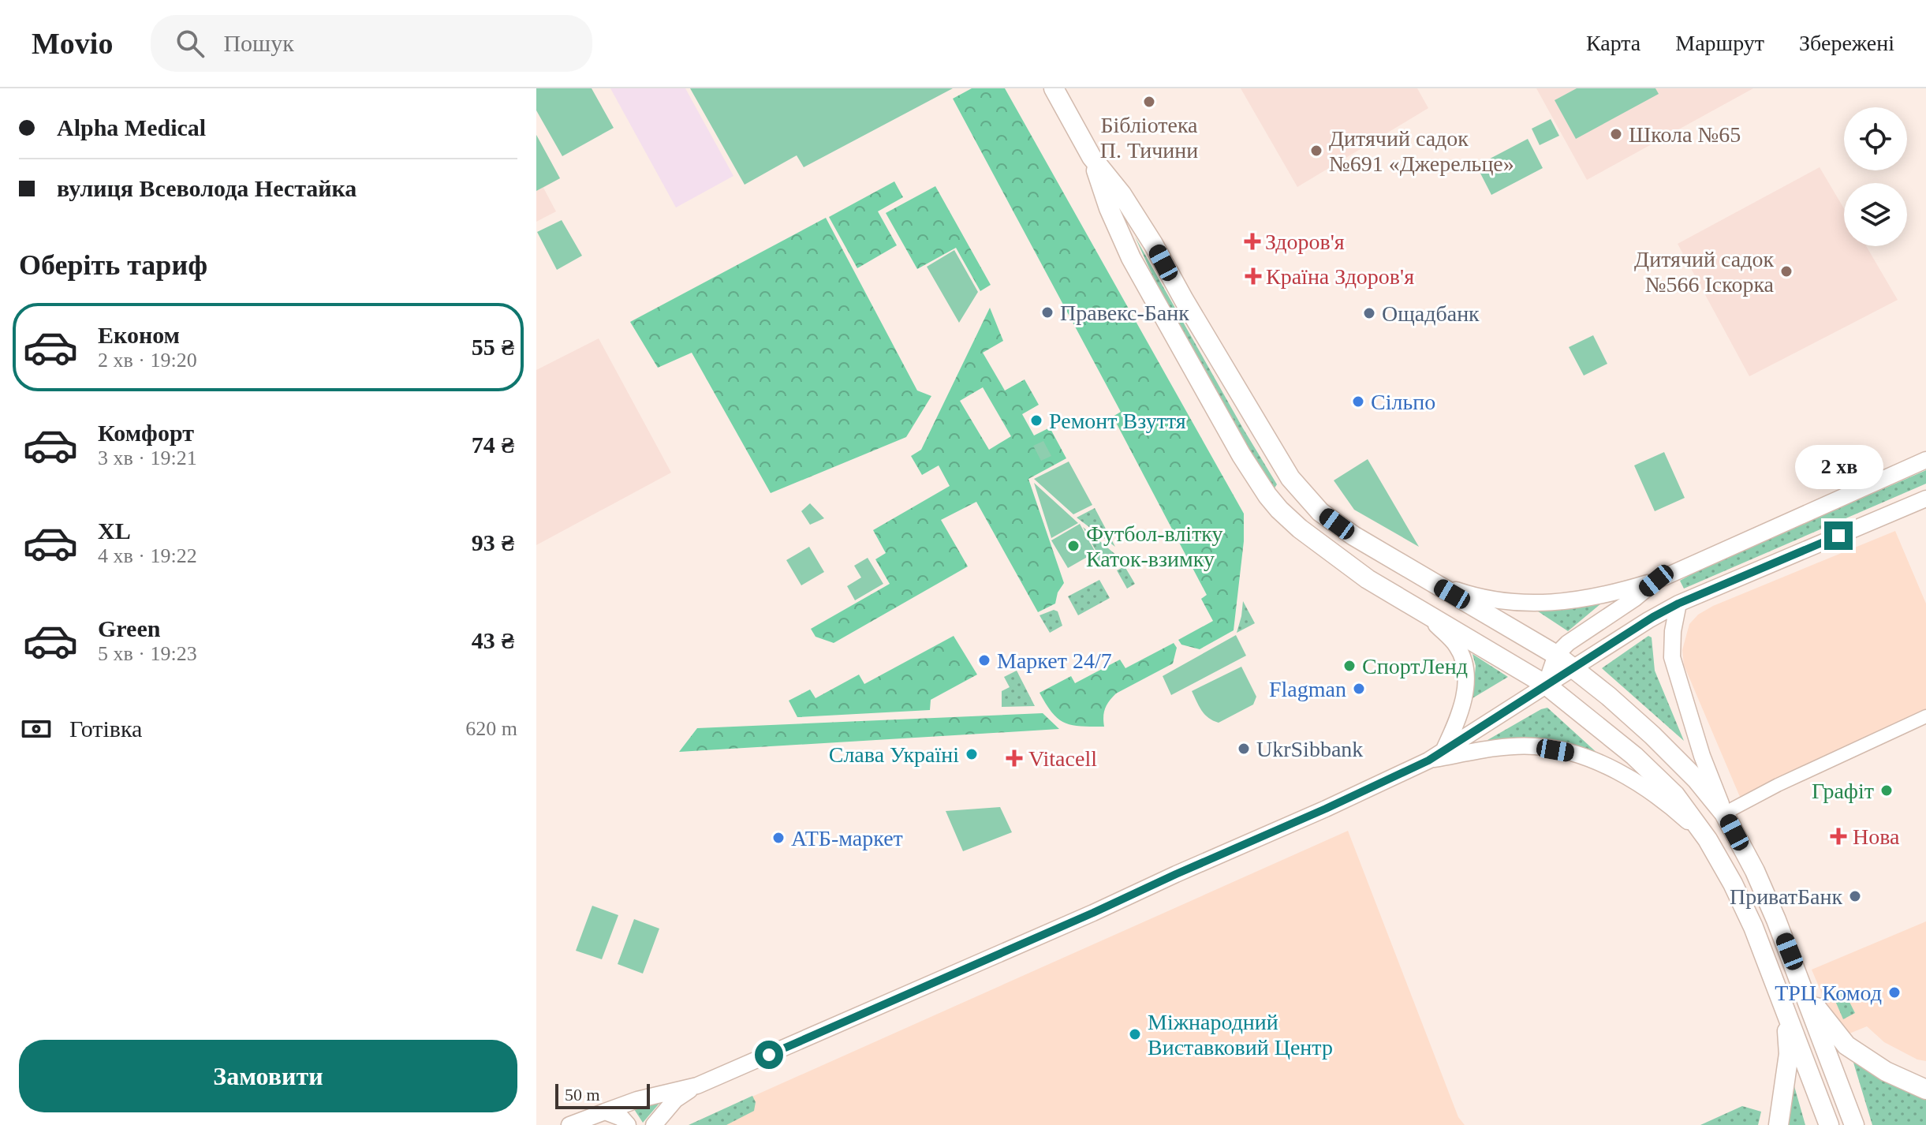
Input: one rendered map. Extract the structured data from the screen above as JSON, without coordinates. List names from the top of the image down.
{
  "places": {
    "other": [
      "Бібліотека П. Тичини",
      "Школа №65",
      "Дитячий садок №691 «Джерельце»",
      "Дитячий садок №566 Іскорка",
      "Правекс-Банк",
      "Ощадбанк",
      "Сільпо",
      "Ремонт Взуття",
      "Футбол-влітку Каток-взимку",
      "Маркет 24/7",
      "СпортЛенд",
      "Flagman",
      "UkrSibbank",
      "Слава Україні",
      "Графіт",
      "АТБ-маркет",
      "ПриватБанк",
      "ТРЦ Комод",
      "Міжнародний Виставковий Центр"
    ],
    "health": [
      "Здоров'я",
      "Країна Здоров'я",
      "Vitacell",
      "Нова"
    ]
  },
  "scale_bar": "50 m",
  "page": {
    "header": "Movio",
    "search": "Пошук",
    "nav": ["Карта", "Маршрут", "Збережені"],
    "banner": ["Alpha Medical", "вулиця Всеволода Нестайка"],
    "heading": "Оберіть тариф",
    "list": [
      {
        "name": "Економ",
        "note": "2 хв · 19:20",
        "value": "55 ₴"
      },
      {
        "name": "Комфорт",
        "note": "3 хв · 19:21",
        "value": "74 ₴"
      },
      {
        "name": "XL",
        "note": "4 хв · 19:22",
        "value": "93 ₴"
      },
      {
        "name": "Green",
        "note": "5 хв · 19:23",
        "value": "43 ₴"
      }
    ],
    "bubble": "2 хв",
    "pay": ["Готівка", "620 m"],
    "buttons": "Замовити",
    "scale": "50 m"
  }
}
